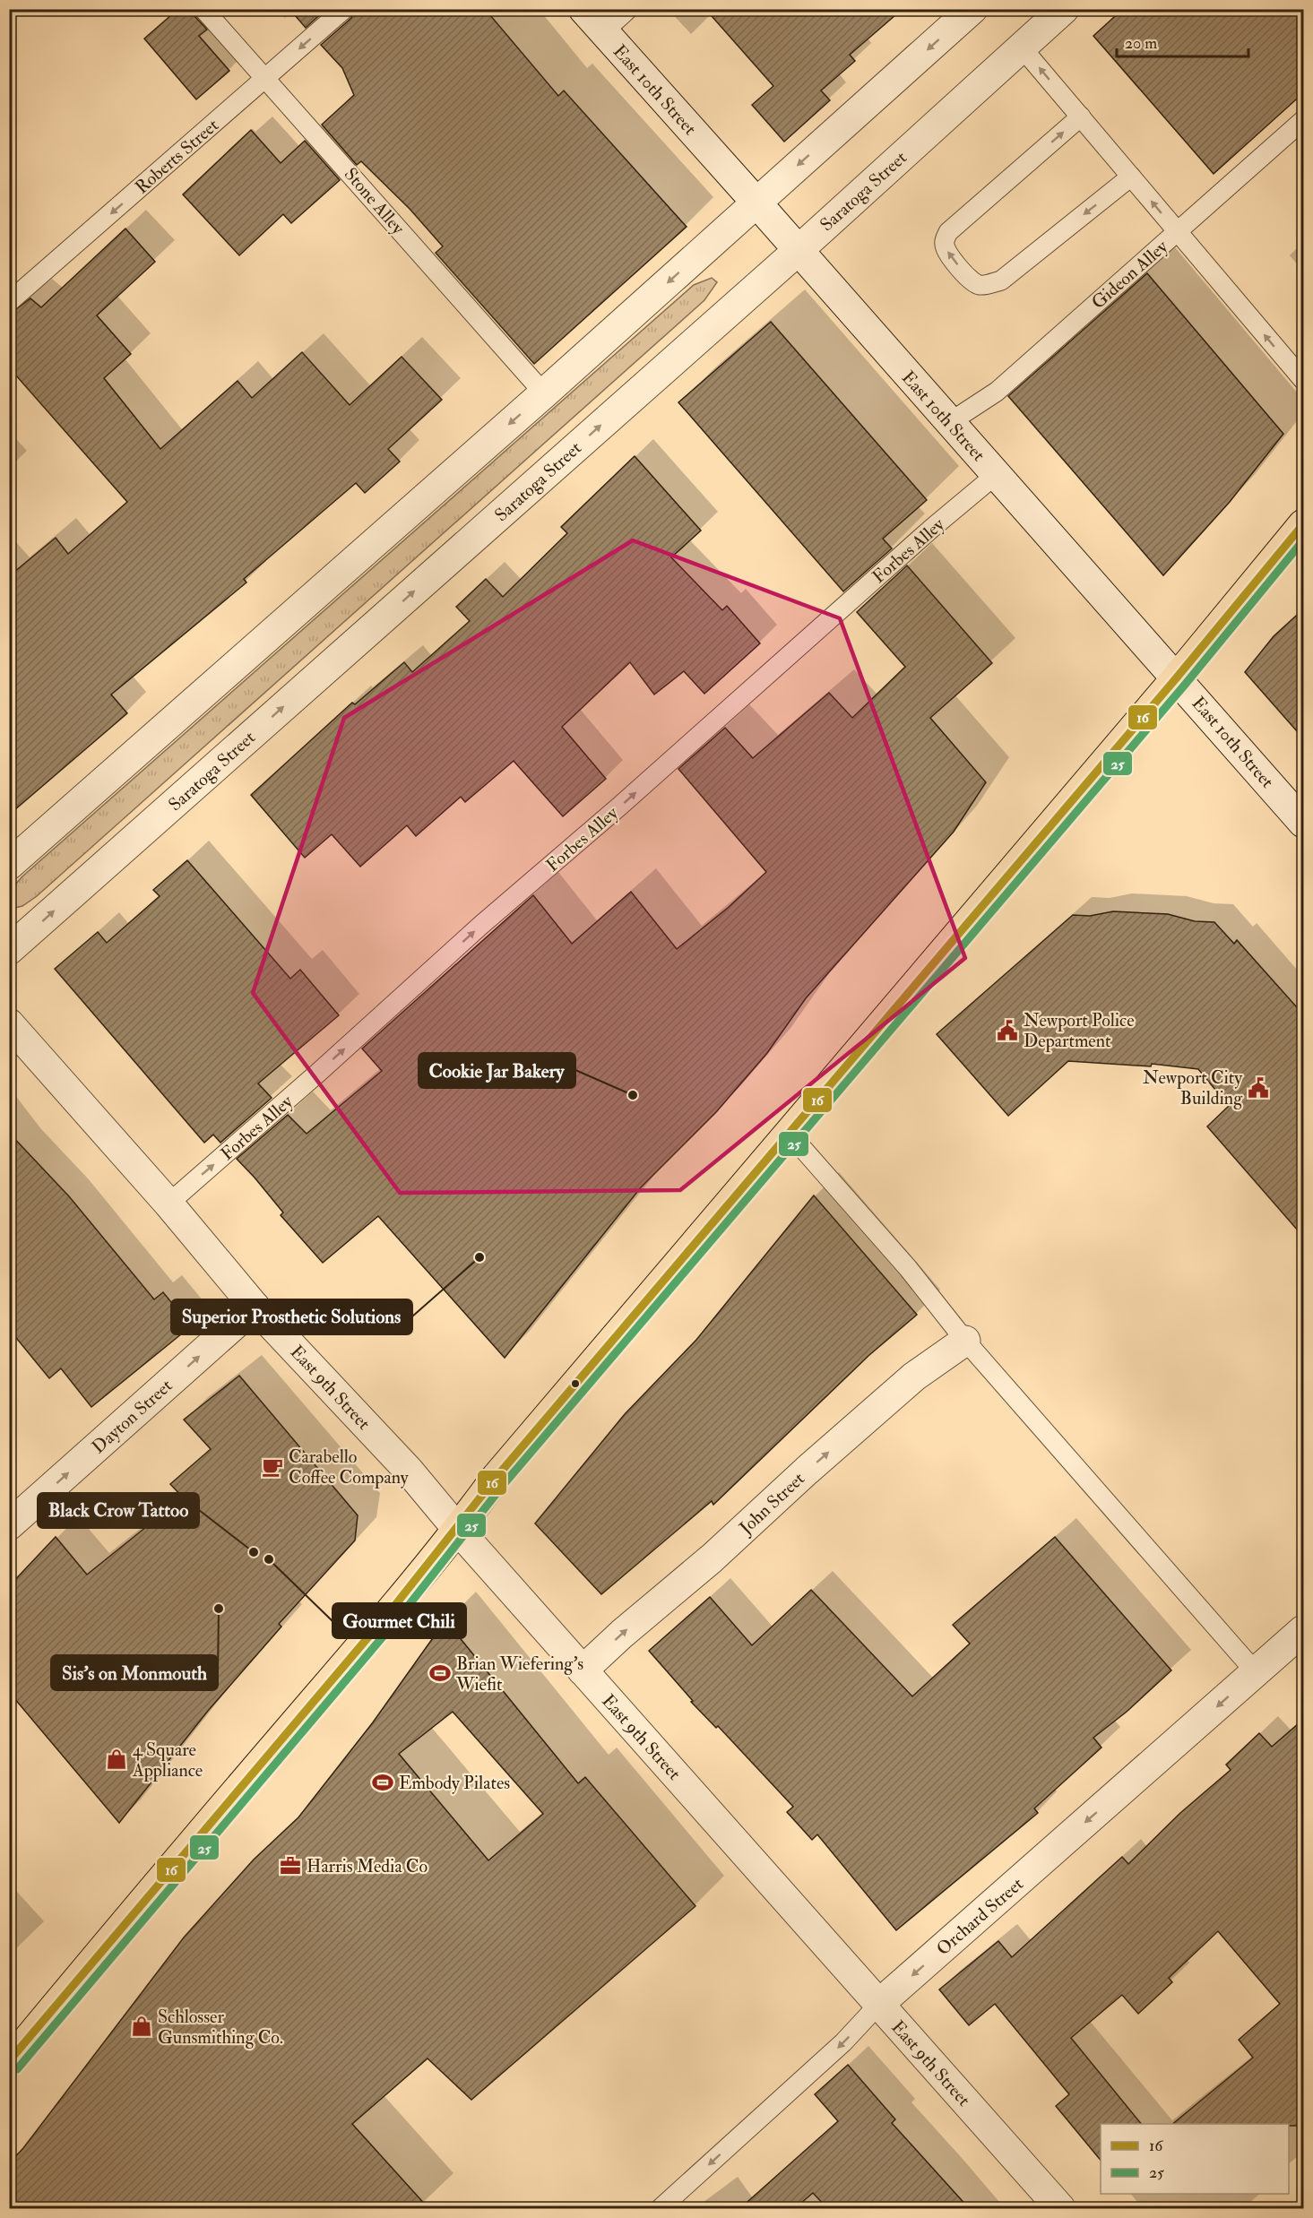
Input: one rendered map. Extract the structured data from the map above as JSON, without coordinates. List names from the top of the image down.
{
  "streets": {
    "street": [
      "East 10th Street",
      "Saratoga Street",
      "East 9th Street",
      "Dayton Street",
      "John Street",
      "Orchard Street"
    ],
    "lane": [
      "Roberts Street",
      "Stone Alley",
      "Gideon Alley",
      "Forbes Alley"
    ]
  },
  "crossings": [
    ["East 10th Street", "Saratoga Street"],
    ["East 10th Street", "Gideon Alley"],
    ["East 10th Street", "Forbes Alley"],
    ["Roberts Street", "Stone Alley"],
    ["Forbes Alley", "East 9th Street"],
    ["East 9th Street", "Dayton Street"],
    ["East 9th Street", "John Street"],
    ["East 9th Street", "Orchard Street"]
  ],
  "one_way": [
    "Roberts Street",
    "Forbes Alley",
    "Dayton Street",
    "John Street",
    "Orchard Street"
  ],
  "places": {
    "public building": ["Newport Police Department", "Newport City Building"],
    "other": [
      "Cookie Jar Bakery",
      "Superior Prosthetic Solutions",
      "Black Crow Tattoo",
      "Gourmet Chili",
      "Sis's on Monmouth"
    ],
    "cafe": ["Carabello Coffee Company"],
    "sports": ["Brian Wiefering's Wiefit", "Embody Pilates"],
    "shop": ["4 Square Appliance", "Schlosser Gunsmithing Co."],
    "office": ["Harris Media Co"]
  },
  "lines": ["transit line 16", "transit line 25"],
  "legend": ["16", "25"],
  "scale_bar": "20 m"
}
